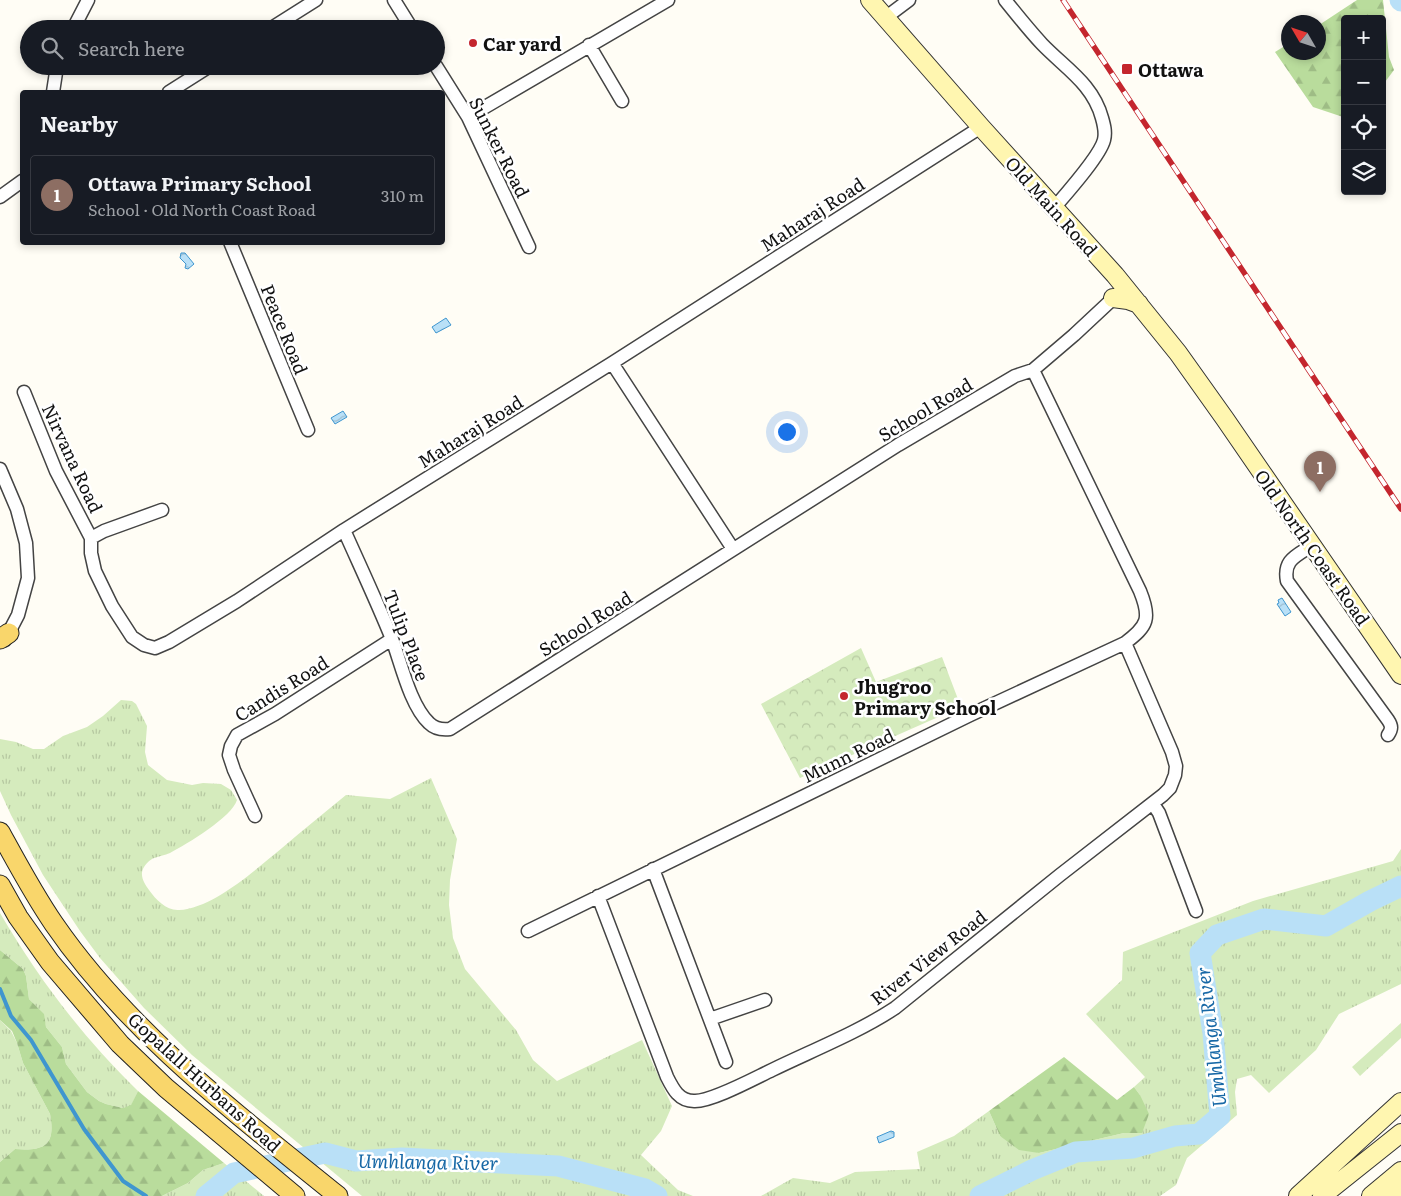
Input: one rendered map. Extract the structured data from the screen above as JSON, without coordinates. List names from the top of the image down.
{
  "streets": {
    "main road": ["Gopalall Hurbans Road"],
    "street": [
      "Sunker Road",
      "Old Main Road",
      "Maharaj Road",
      "Peace Road",
      "School Road",
      "Nirvana Road",
      "Old North Coast Road",
      "Tulip Place",
      "Candis Road",
      "Munn Road",
      "River View Road"
    ]
  },
  "crossings": [
    ["Old Main Road", "Maharaj Road"],
    ["Old Main Road", "School Road"],
    ["Old Main Road", "Old North Coast Road"],
    ["Maharaj Road", "Nirvana Road"],
    ["Maharaj Road", "Tulip Place"],
    ["School Road", "Tulip Place"],
    ["School Road", "Munn Road"],
    ["Tulip Place", "Candis Road"],
    ["Munn Road", "River View Road"]
  ],
  "water": ["Umhlanga River"],
  "places": {
    "other": ["Car yard", "Jhugroo Primary School"],
    "transit": ["Ottawa"]
  },
  "north": "top left",
  "page": {
    "map_buttons": ["+", "−"],
    "search": "Search here",
    "heading": "Nearby",
    "list": [
      {
        "mark": "1",
        "name": "Ottawa Primary School",
        "note": "School · Old North Coast Road",
        "value": "310 m"
      }
    ],
    "pins": "1"
  }
}
